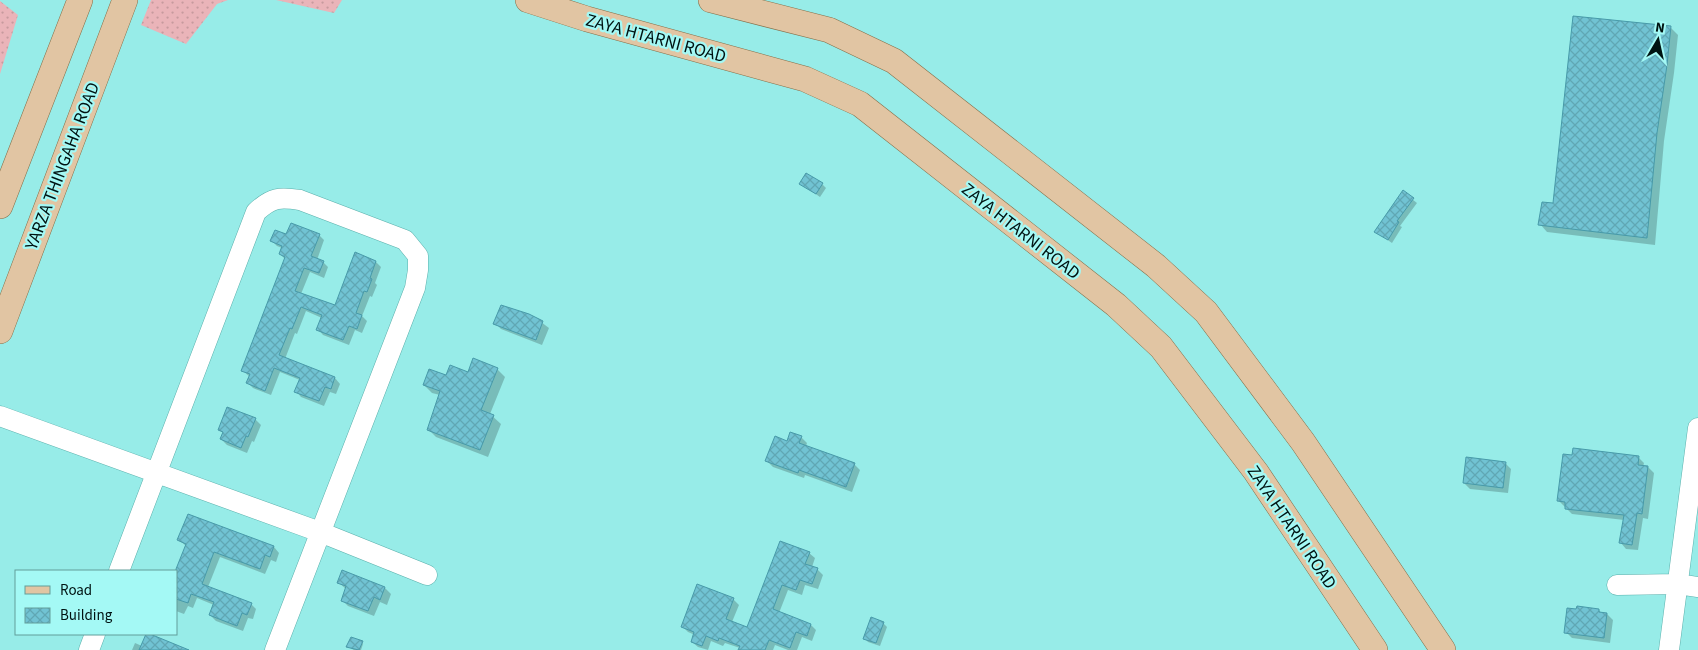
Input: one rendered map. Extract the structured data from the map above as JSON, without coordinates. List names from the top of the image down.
{
  "streets": {
    "main road": ["ZAYA HTARNI ROAD", "YARZA THINGAHA ROAD"]
  },
  "legend": ["Road", "Building"],
  "north": "top"
}
